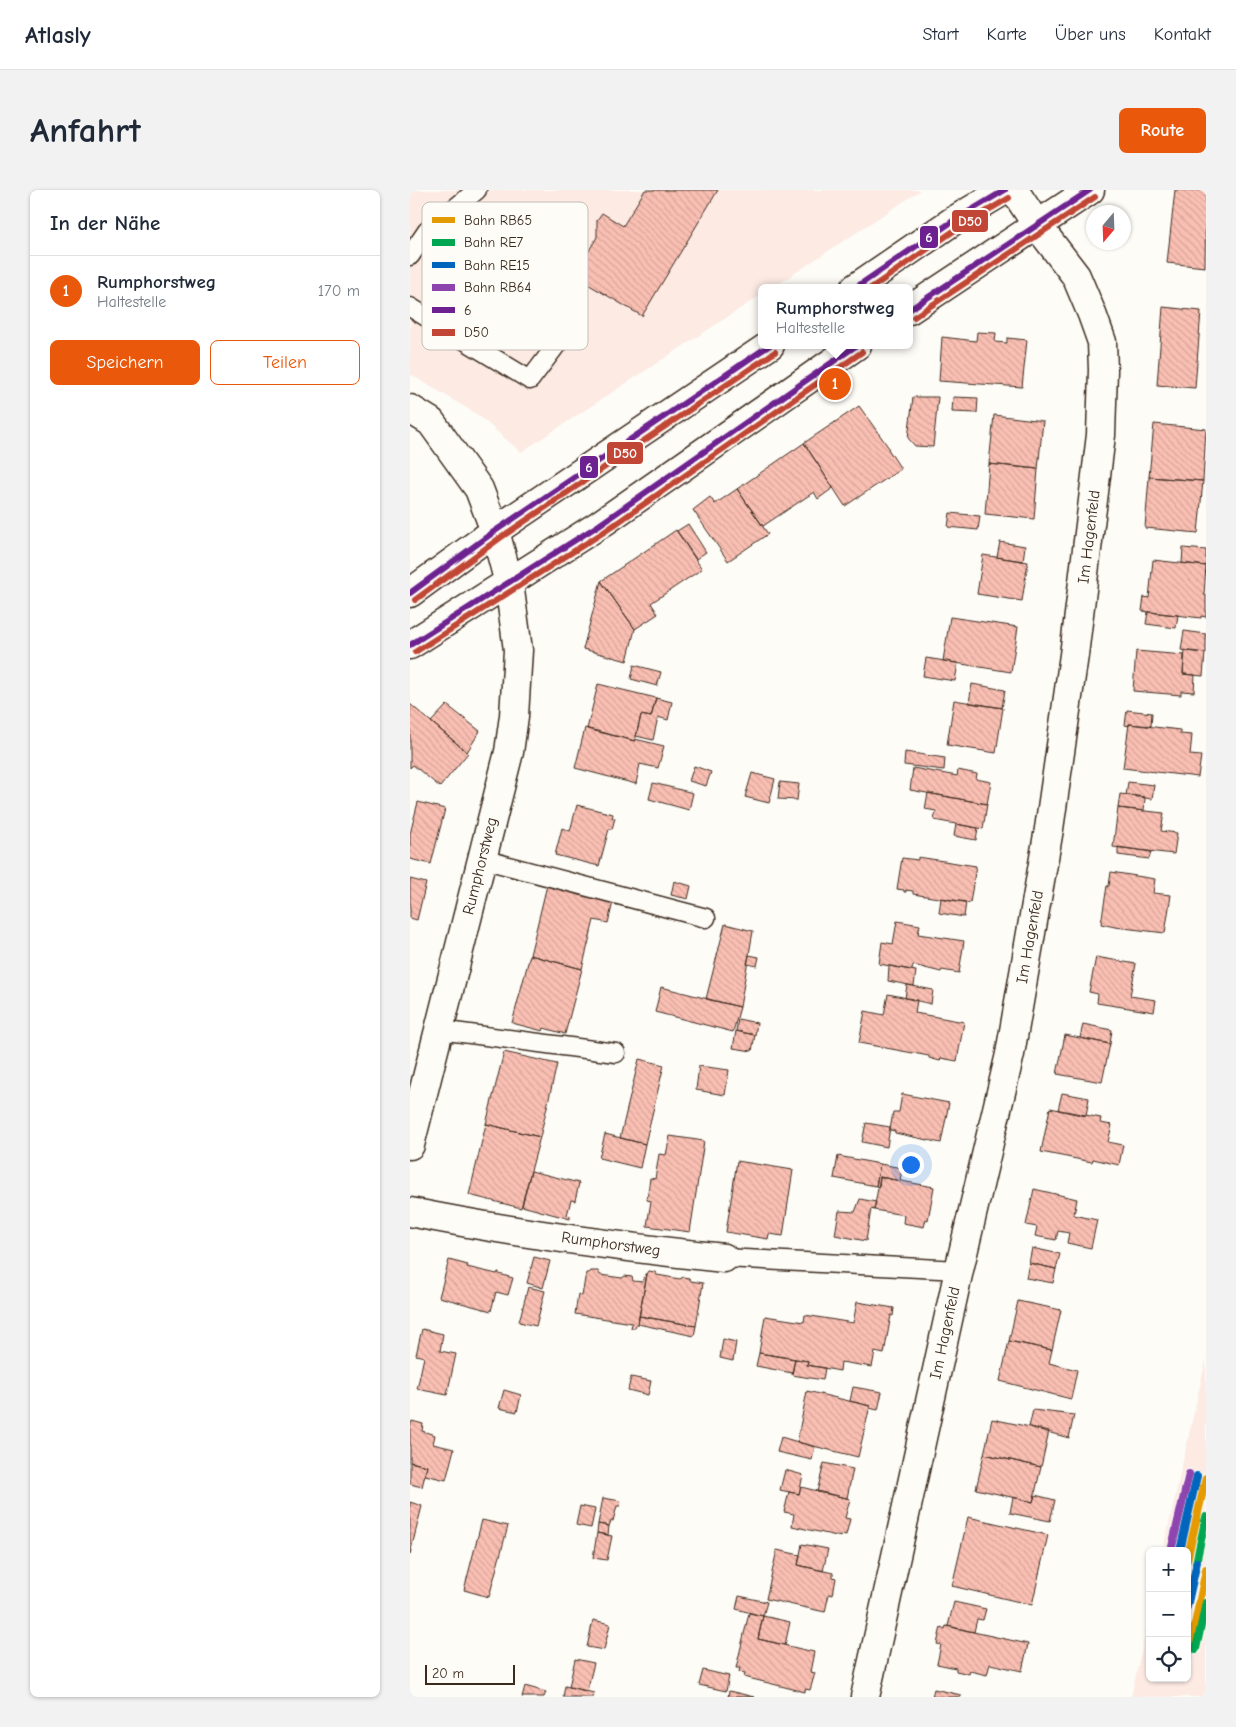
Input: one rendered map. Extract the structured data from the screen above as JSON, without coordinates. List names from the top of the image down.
{
  "streets": {
    "street": ["Im Hagenfeld", "Rumphorstweg"]
  },
  "lines": [
    "transit line 6",
    "transit line D50",
    "rail line RB64",
    "rail line RE15",
    "rail line RB65",
    "rail line RE7"
  ],
  "legend": [
    "Bahn RB65",
    "Bahn RE7",
    "Bahn RE15",
    "Bahn RB64",
    "6",
    "D50"
  ],
  "scale_bar": "20 m",
  "north": "bottom",
  "page": {
    "header": "Atlasly",
    "nav": [
      "Start",
      "Karte",
      "Über uns",
      "Kontakt"
    ],
    "buttons": [
      "Route",
      ["Speichern", "Teilen"]
    ],
    "title": "Anfahrt",
    "heading": "In der Nähe",
    "list": [
      {
        "mark": "1",
        "name": "Rumphorstweg",
        "note": "Haltestelle",
        "value": "170 m"
      }
    ],
    "popup": ["Rumphorstweg", "Haltestelle"],
    "pins": "1",
    "map_buttons": ["+", "−"],
    "scale": "20 m"
  }
}
